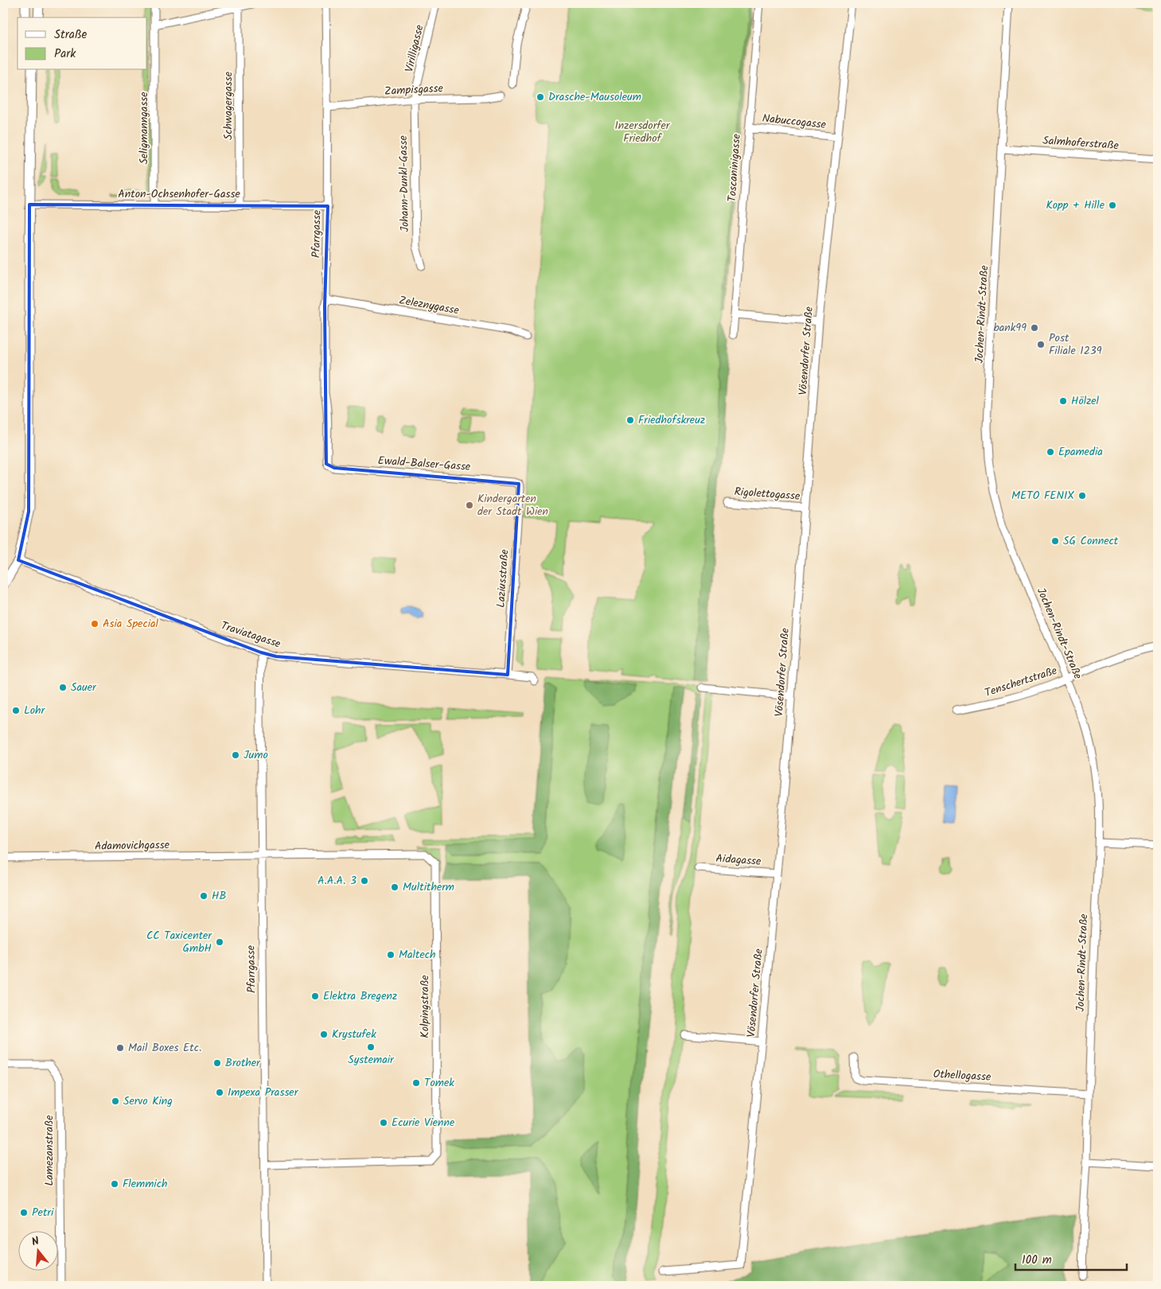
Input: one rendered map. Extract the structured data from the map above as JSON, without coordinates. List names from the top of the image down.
{
  "streets": {
    "street": [
      "Virilligasse",
      "Zampisgasse",
      "Schwagergasse",
      "Nabuccogasse",
      "Seligmanngasse",
      "Salmhoferstraße",
      "Toscaninigasse",
      "Johann-Dunkl-Gasse",
      "Anton-Ochsenhofer-Gasse",
      "Pfarrgasse",
      "Zeleznygasse",
      "Jochen-Rindt-Straße",
      "Vösendorfer Straße",
      "Ewald-Balser-Gasse",
      "Rigolettogasse",
      "Laziusstraße",
      "Traviatagasse",
      "Tenschertstraße",
      "Adamovichgasse",
      "Aidagasse",
      "Kolpingstraße",
      "Othellogasse",
      "Lamezanstraße"
    ]
  },
  "crossings": [
    ["Virilligasse", "Zampisgasse"],
    ["Virilligasse", "Johann-Dunkl-Gasse"],
    ["Zampisgasse", "Johann-Dunkl-Gasse"],
    ["Zampisgasse", "Pfarrgasse"],
    ["Schwagergasse", "Anton-Ochsenhofer-Gasse"],
    ["Nabuccogasse", "Toscaninigasse"],
    ["Nabuccogasse", "Vösendorfer Straße"],
    ["Seligmanngasse", "Anton-Ochsenhofer-Gasse"],
    ["Salmhoferstraße", "Jochen-Rindt-Straße"],
    ["Anton-Ochsenhofer-Gasse", "Pfarrgasse"],
    ["Pfarrgasse", "Zeleznygasse"],
    ["Pfarrgasse", "Ewald-Balser-Gasse"],
    ["Pfarrgasse", "Traviatagasse"],
    ["Pfarrgasse", "Adamovichgasse"],
    ["Pfarrgasse", "Kolpingstraße"],
    ["Jochen-Rindt-Straße", "Tenschertstraße"],
    ["Jochen-Rindt-Straße", "Othellogasse"],
    ["Vösendorfer Straße", "Rigolettogasse"],
    ["Vösendorfer Straße", "Aidagasse"],
    ["Ewald-Balser-Gasse", "Laziusstraße"],
    ["Laziusstraße", "Traviatagasse"],
    ["Adamovichgasse", "Kolpingstraße"]
  ],
  "parks": ["Inzersdorfer Friedhof"],
  "places": [
    "Drasche-Mausoleum",
    "Kopp + Hille",
    "bank99",
    "Post Filiale 1239",
    "Hölzel",
    "Friedhofskreuz",
    "Epamedia",
    "METO FENIX",
    "Kindergarten der Stadt Wien",
    "SG Connect",
    "Asia Special",
    "Sauer",
    "Lohr",
    "Jumo",
    "A.A.A. 3",
    "Multitherm",
    "HB",
    "CC Taxicenter GmbH",
    "Maltech",
    "Elektra Bregenz",
    "Krystufek",
    "Systemair",
    "Mail Boxes Etc.",
    "Brother",
    "Tomek",
    "Impexa Prasser",
    "Servo King",
    "Ecurie Vienne",
    "Flemmich",
    "Petri"
  ],
  "legend": ["Straße", "Park"],
  "scale_bar": "100 m",
  "north": "top"
}
